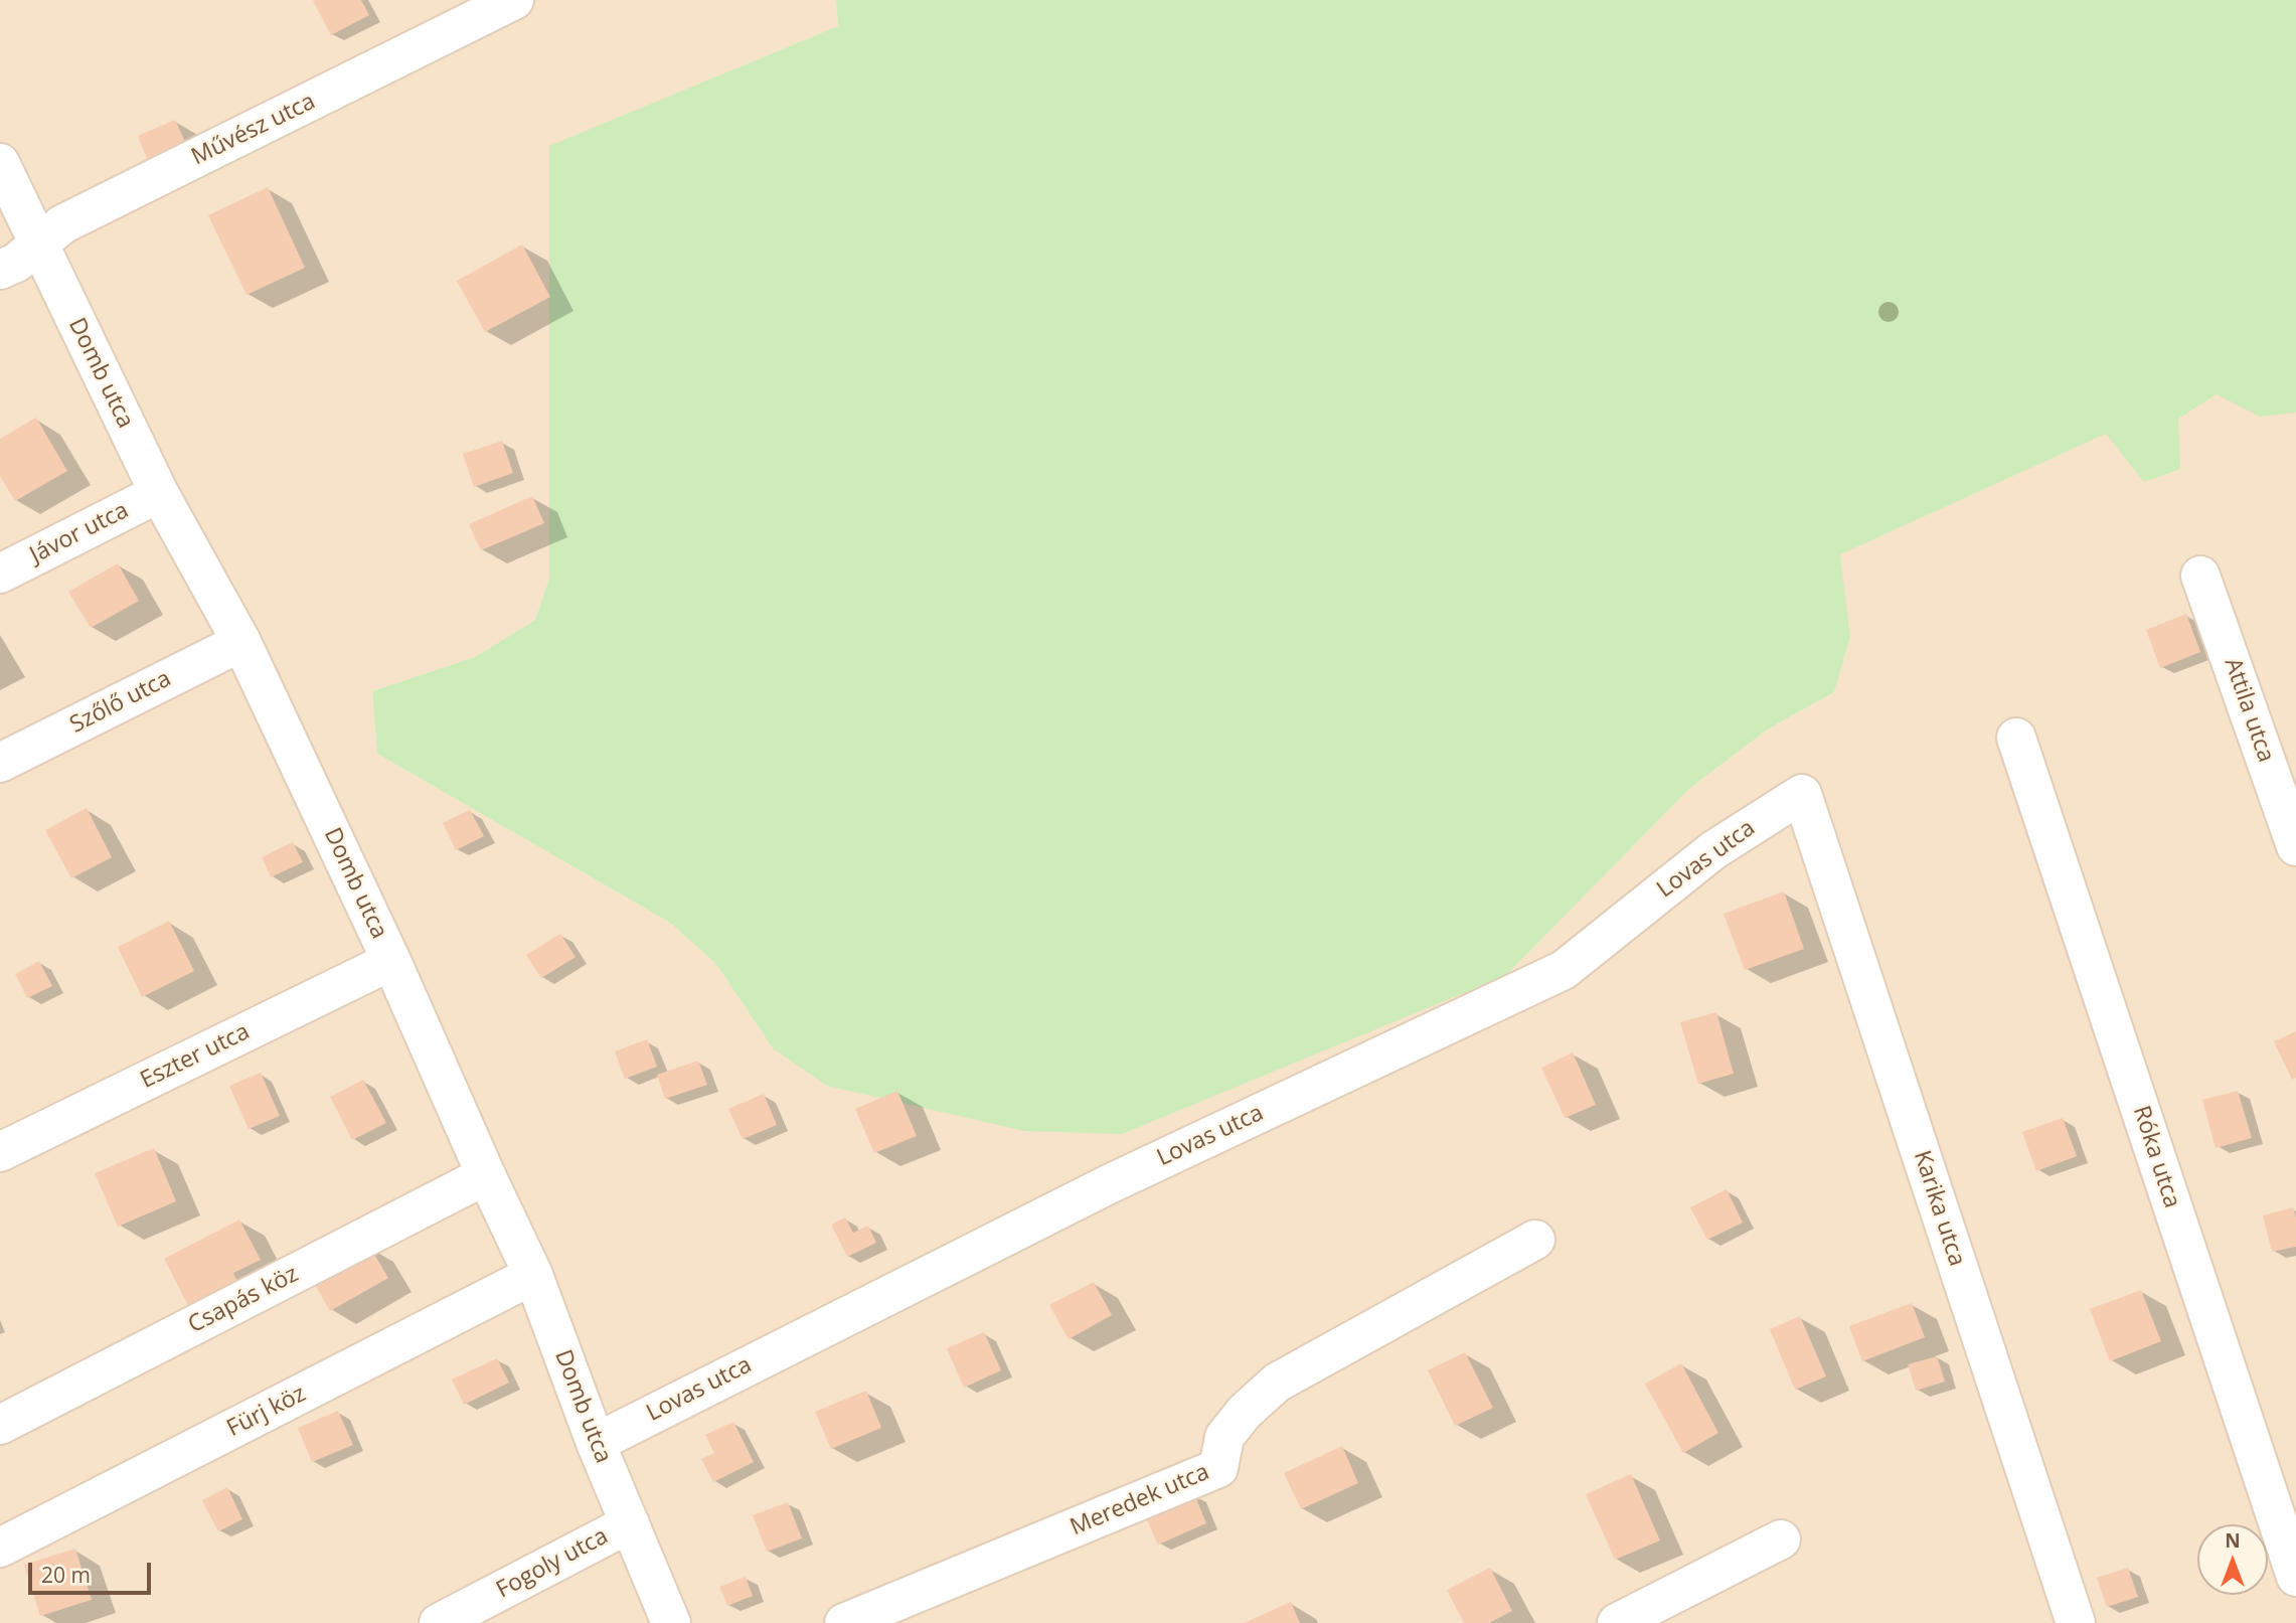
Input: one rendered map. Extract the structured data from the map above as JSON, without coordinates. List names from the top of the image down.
{
  "streets": {
    "street": [
      "Művész utca",
      "Domb utca",
      "Jávor utca",
      "Szőlő utca",
      "Attila utca",
      "Lovas utca",
      "Eszter utca",
      "Róka utca",
      "Karika utca",
      "Csapás köz",
      "Fürj köz",
      "Meredek utca",
      "Fogoly utca"
    ]
  },
  "crossings": [
    ["Művész utca", "Domb utca"],
    ["Domb utca", "Jávor utca"],
    ["Domb utca", "Szőlő utca"],
    ["Domb utca", "Lovas utca"],
    ["Domb utca", "Eszter utca"],
    ["Domb utca", "Csapás köz"],
    ["Domb utca", "Fürj köz"],
    ["Domb utca", "Fogoly utca"],
    ["Lovas utca", "Karika utca"]
  ],
  "scale_bar": "20 m",
  "north": "top"
}
